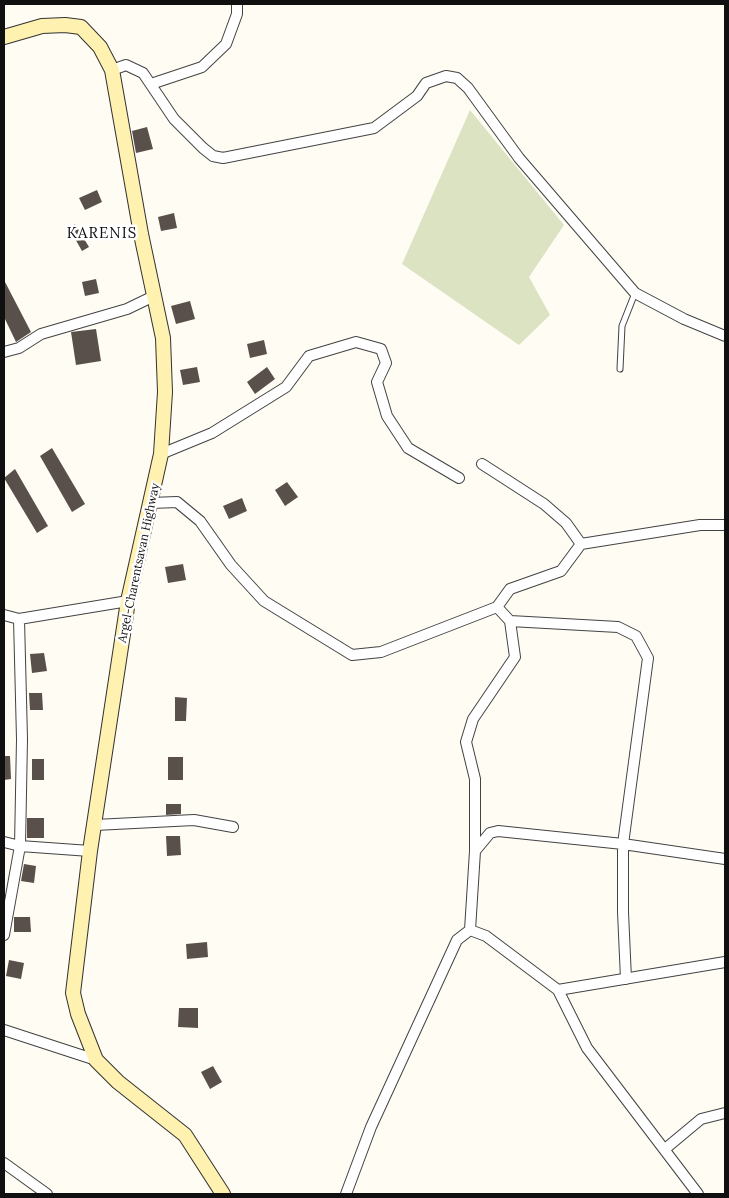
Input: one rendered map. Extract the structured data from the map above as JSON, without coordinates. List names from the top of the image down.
{
  "streets": {
    "main road": ["Argel-Charentsavan Highway"]
  },
  "districts": ["KARENIS"]
}
